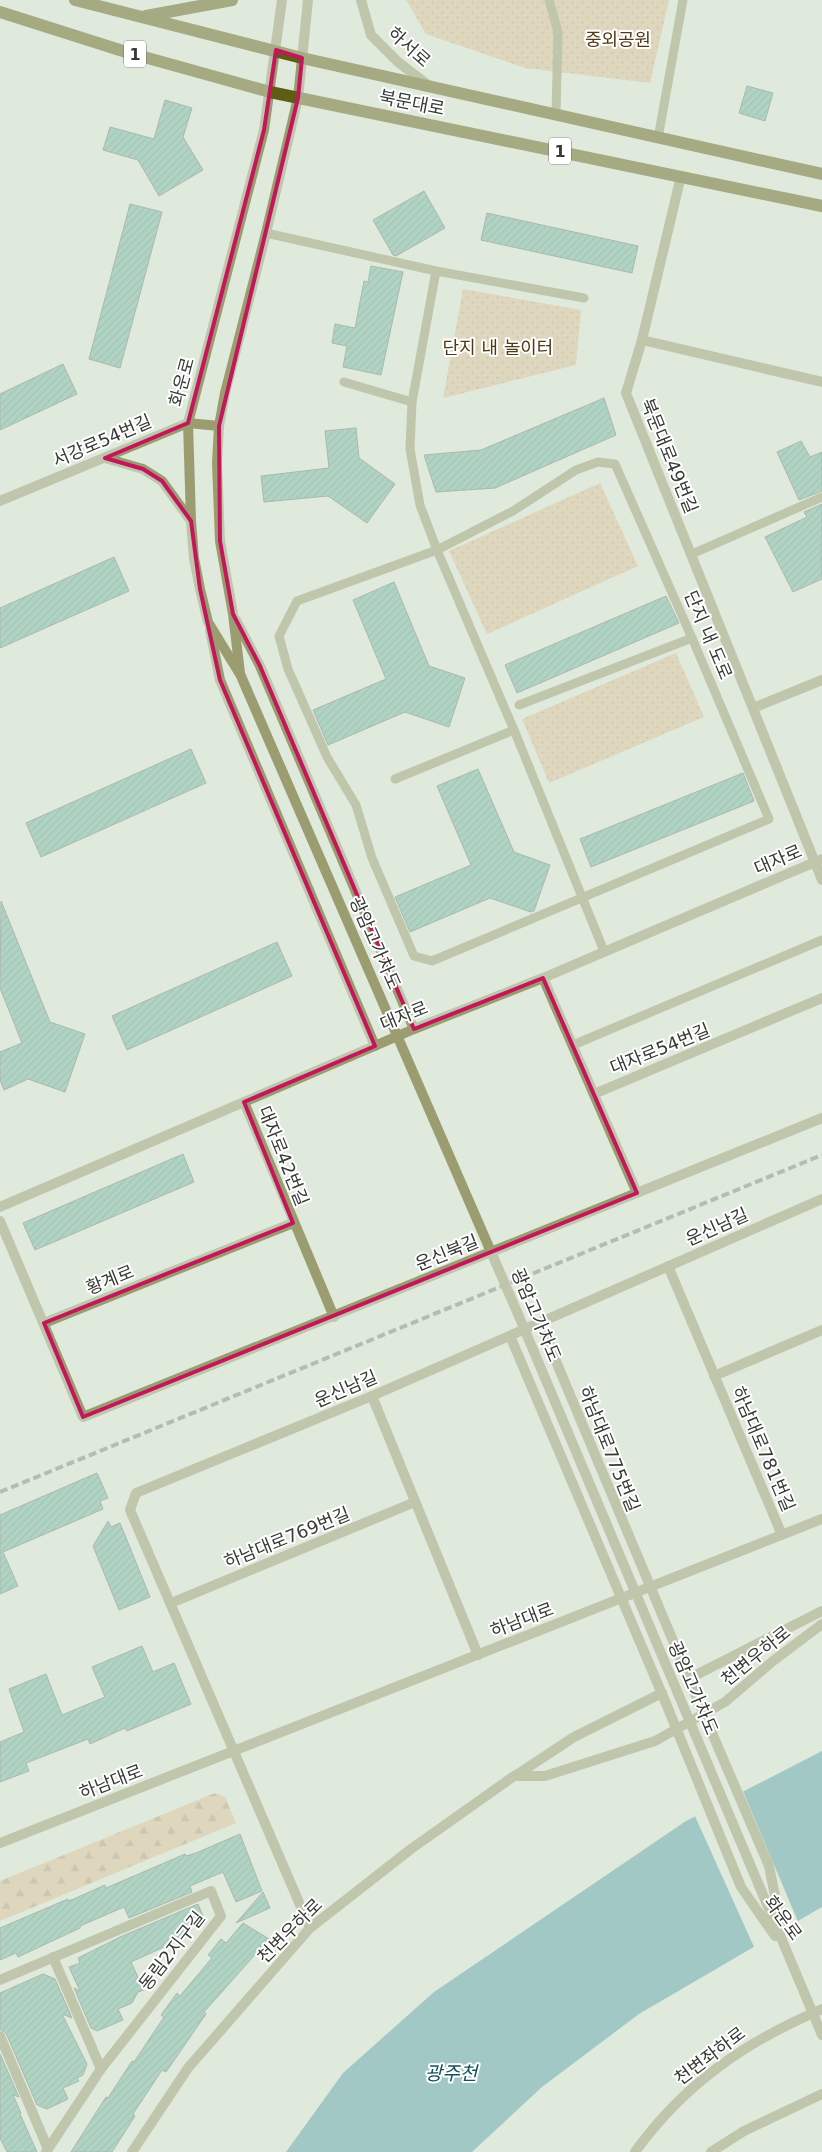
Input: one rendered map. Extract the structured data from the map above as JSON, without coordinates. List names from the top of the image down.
{
  "streets": {
    "main road": ["1", "북문대로"],
    "street": [
      "하서로",
      "화운로",
      "서강로54번길",
      "북문대로49번길",
      "대자로",
      "광암고가차도",
      "대자로54번길",
      "대자로42번길",
      "운신남길",
      "운신북길",
      "황계로",
      "하남대로775번길",
      "하남대로781번길",
      "하남대로769번길",
      "하남대로",
      "천변우하로",
      "동림2지구길",
      "천변좌하로"
    ],
    "lane": ["단지 내 도로"]
  },
  "crossings": [
    ["하서로", "북문대로"],
    ["북문대로", "화운로"],
    ["북문대로", "북문대로49번길"],
    ["화운로", "서강로54번길"],
    ["화운로", "광암고가차도"],
    ["화운로", "하남대로775번길"],
    ["화운로", "하남대로"],
    ["화운로", "천변우하로"],
    ["북문대로49번길", "대자로"],
    ["대자로", "대자로54번길"],
    ["대자로", "대자로42번길"],
    ["대자로54번길", "운신북길"],
    ["대자로42번길", "운신북길"],
    ["대자로42번길", "황계로"],
    ["운신남길", "하남대로775번길"],
    ["운신남길", "하남대로781번길"],
    ["운신남길", "하남대로769번길"],
    ["운신남길", "하남대로"],
    ["운신북길", "황계로"],
    ["하남대로775번길", "하남대로"],
    ["하남대로781번길", "하남대로"]
  ],
  "water": ["광주천"],
  "parks": ["중외공원", "단지 내 놀이터"]
}
